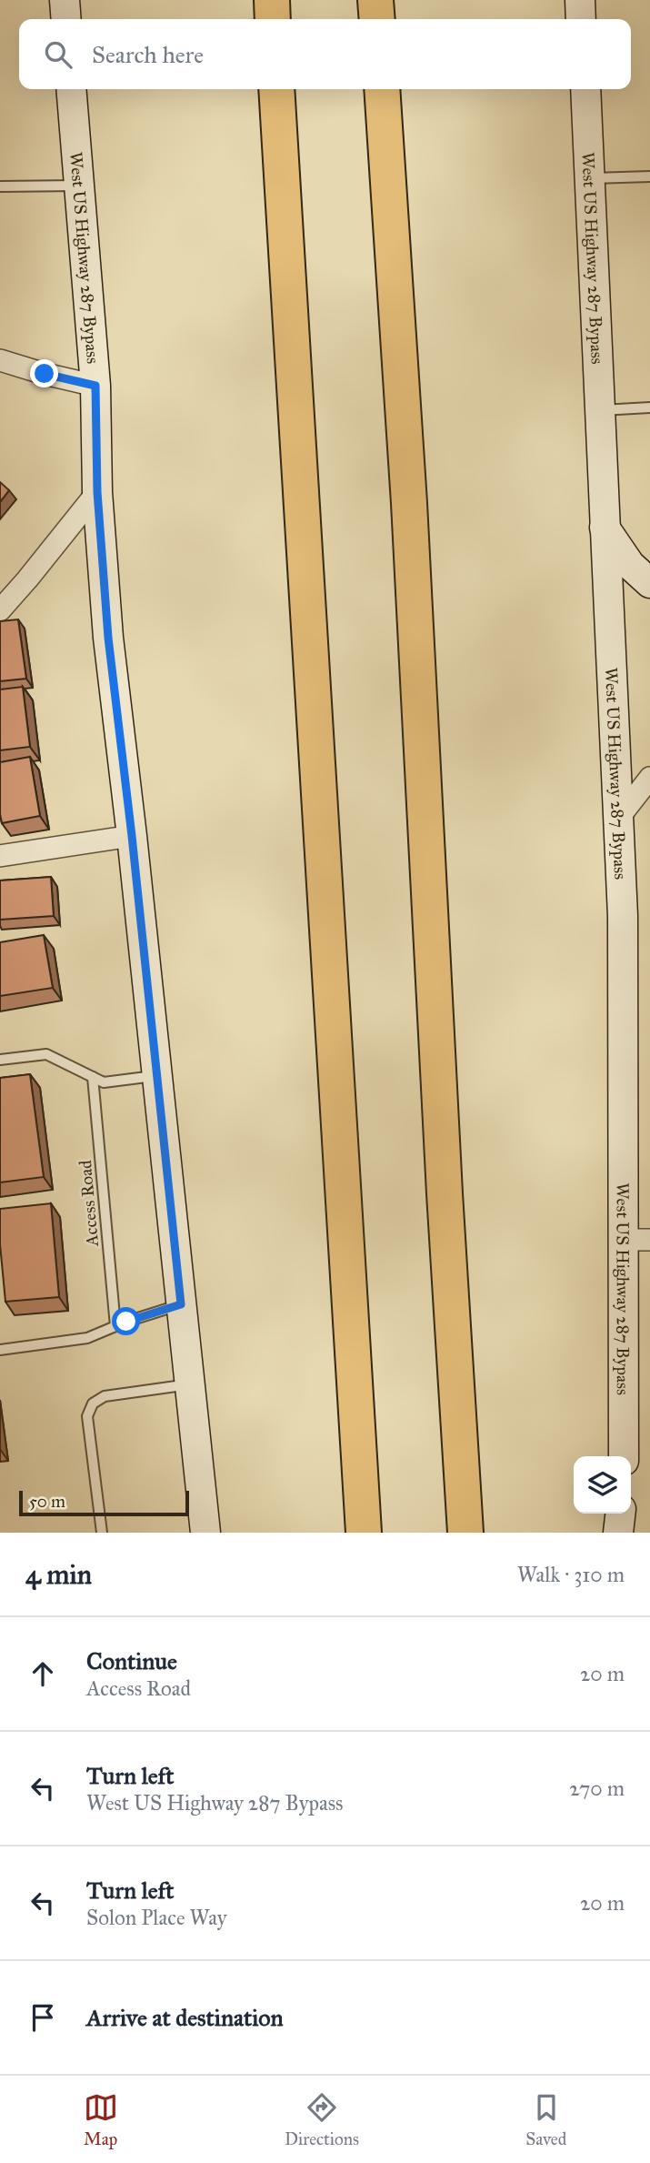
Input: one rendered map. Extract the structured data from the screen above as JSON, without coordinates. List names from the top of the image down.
{
  "streets": {
    "main road": ["West US Highway 287 Bypass"],
    "lane": ["Access Road"]
  },
  "scale_bar": "50 m",
  "page": {
    "search": "Search here",
    "scale": "50 m",
    "heading": ["4 min", "Walk · 310 m"],
    "list": [
      ["Continue", "Access Road", "20 m"],
      ["Turn left", "West US Highway 287 Bypass", "270 m"],
      ["Turn left", "Solon Place Way", "20 m"],
      "Arrive at destination"
    ],
    "nav": ["Map", "Directions", "Saved"]
  }
}
